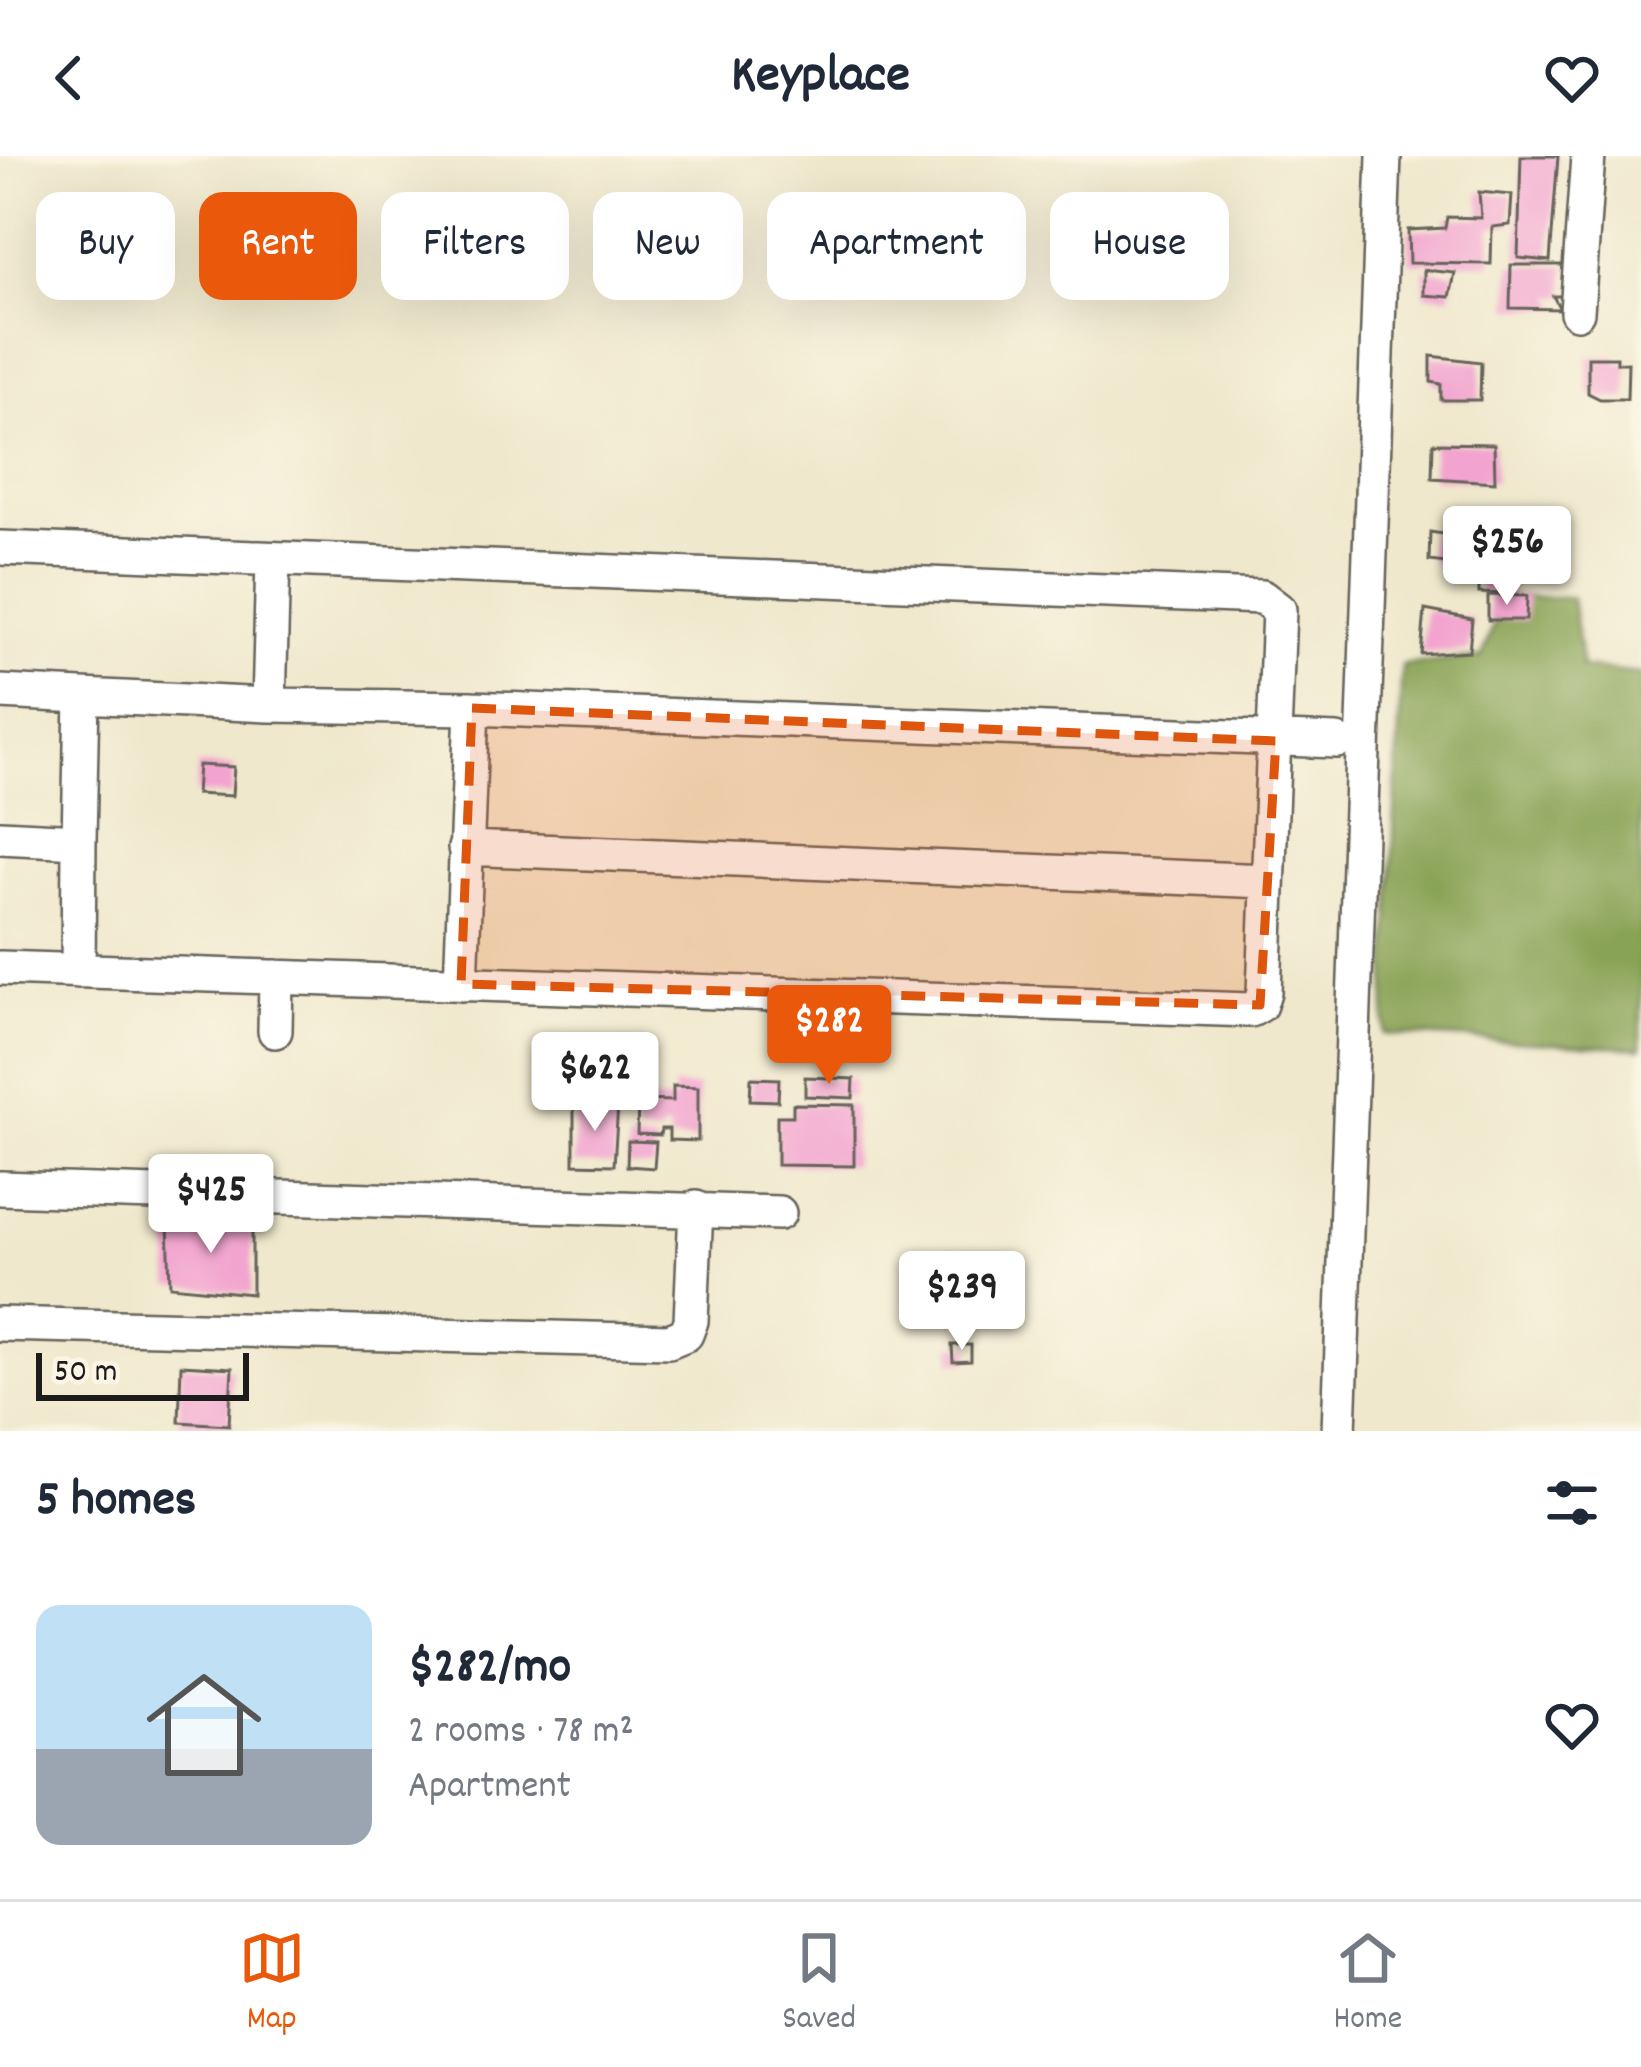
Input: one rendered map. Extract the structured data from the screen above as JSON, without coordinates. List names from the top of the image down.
{
  "scale_bar": "50 m",
  "page": {
    "header": "Keyplace",
    "chip": [
      "Buy",
      "Rent",
      "Filters",
      "New",
      "Apartment",
      "House"
    ],
    "price": [
      "$256",
      "$282",
      "$622",
      "$425",
      "$239"
    ],
    "scale": "50 m",
    "heading": "5 homes",
    "list": [
      {
        "name": "$282/mo",
        "note": "2 rooms · 78 m² · Apartment"
      }
    ],
    "tabs": ["Map", "Saved", "Home"]
  }
}
